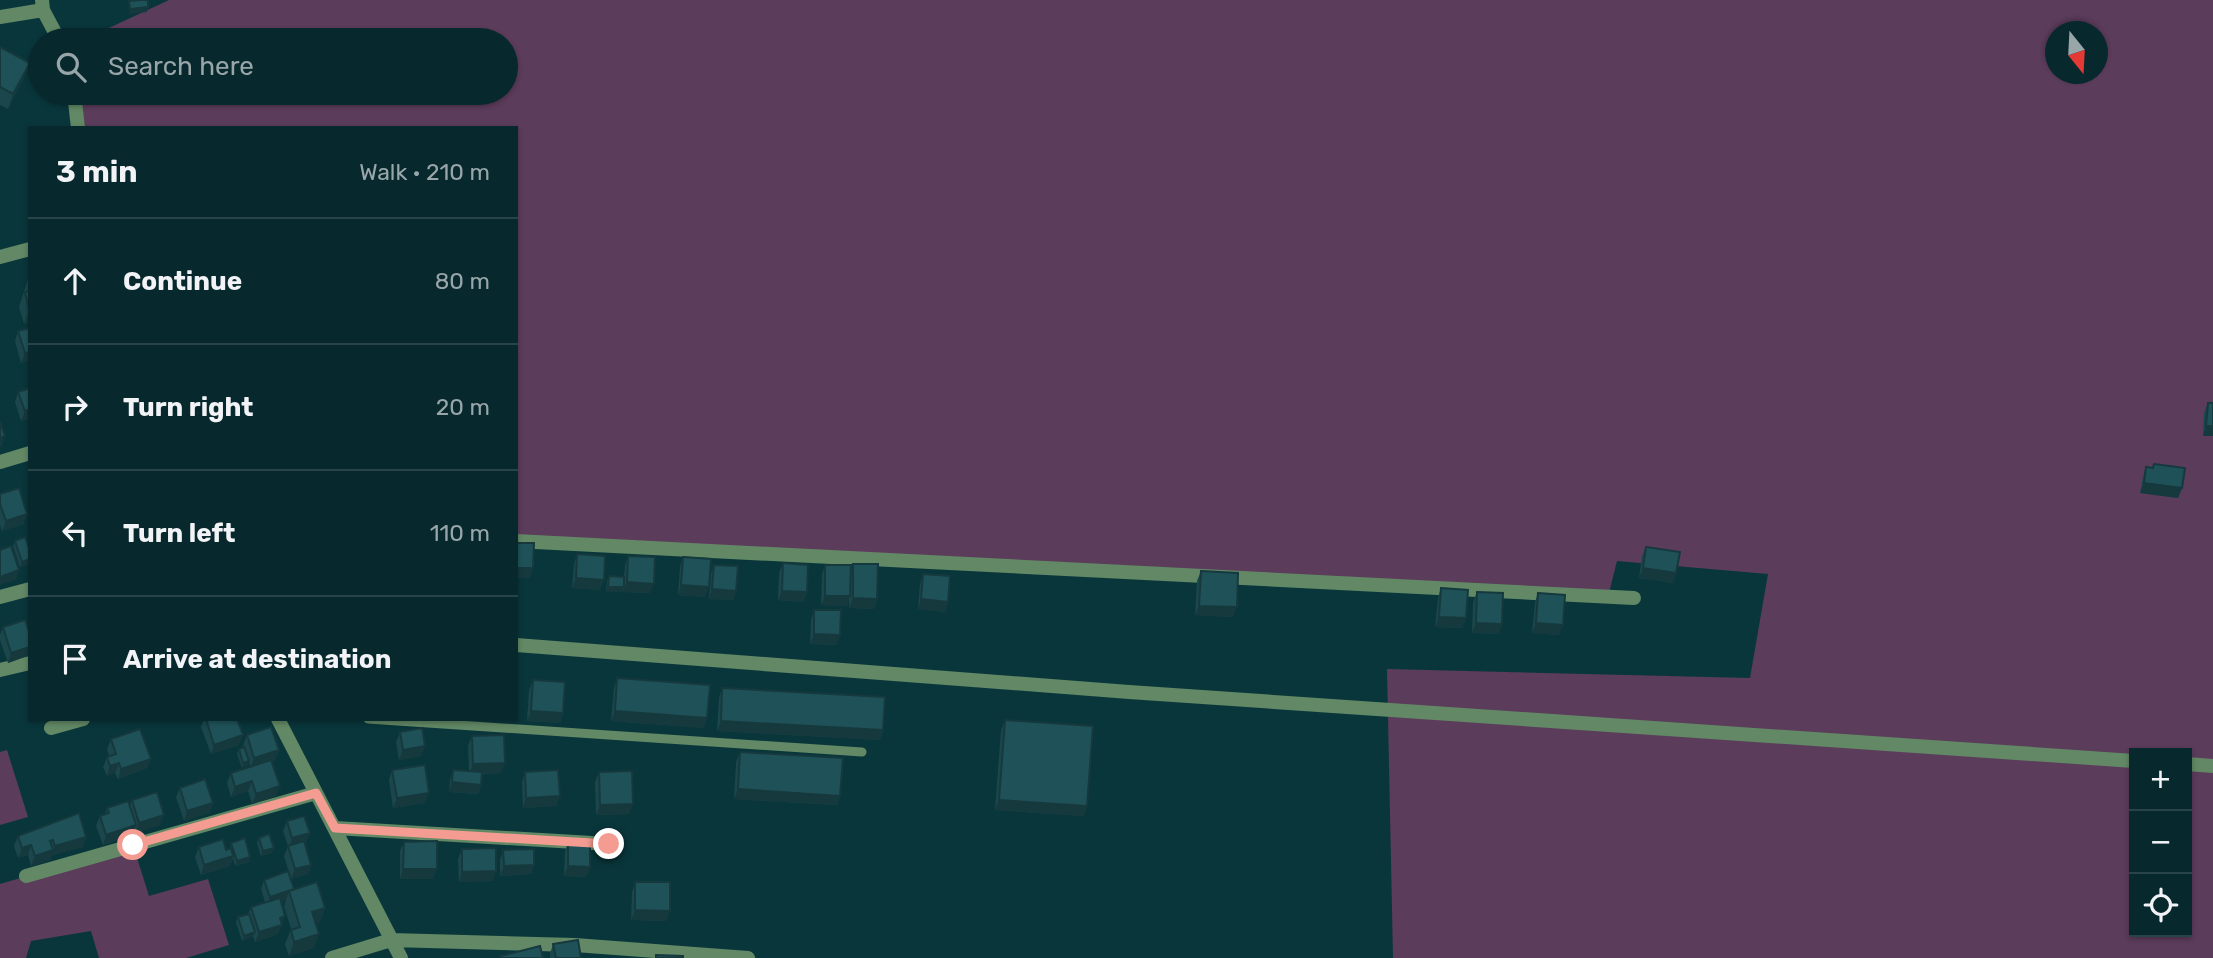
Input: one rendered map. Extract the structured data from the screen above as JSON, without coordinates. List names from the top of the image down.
{
  "north": "bottom",
  "page": {
    "search": "Search here",
    "heading": ["3 min", "Walk · 210 m"],
    "list": [
      ["Continue", "80 m"],
      ["Turn right", "20 m"],
      ["Turn left", "110 m"],
      "Arrive at destination"
    ],
    "map_buttons": ["+", "−"]
  }
}
